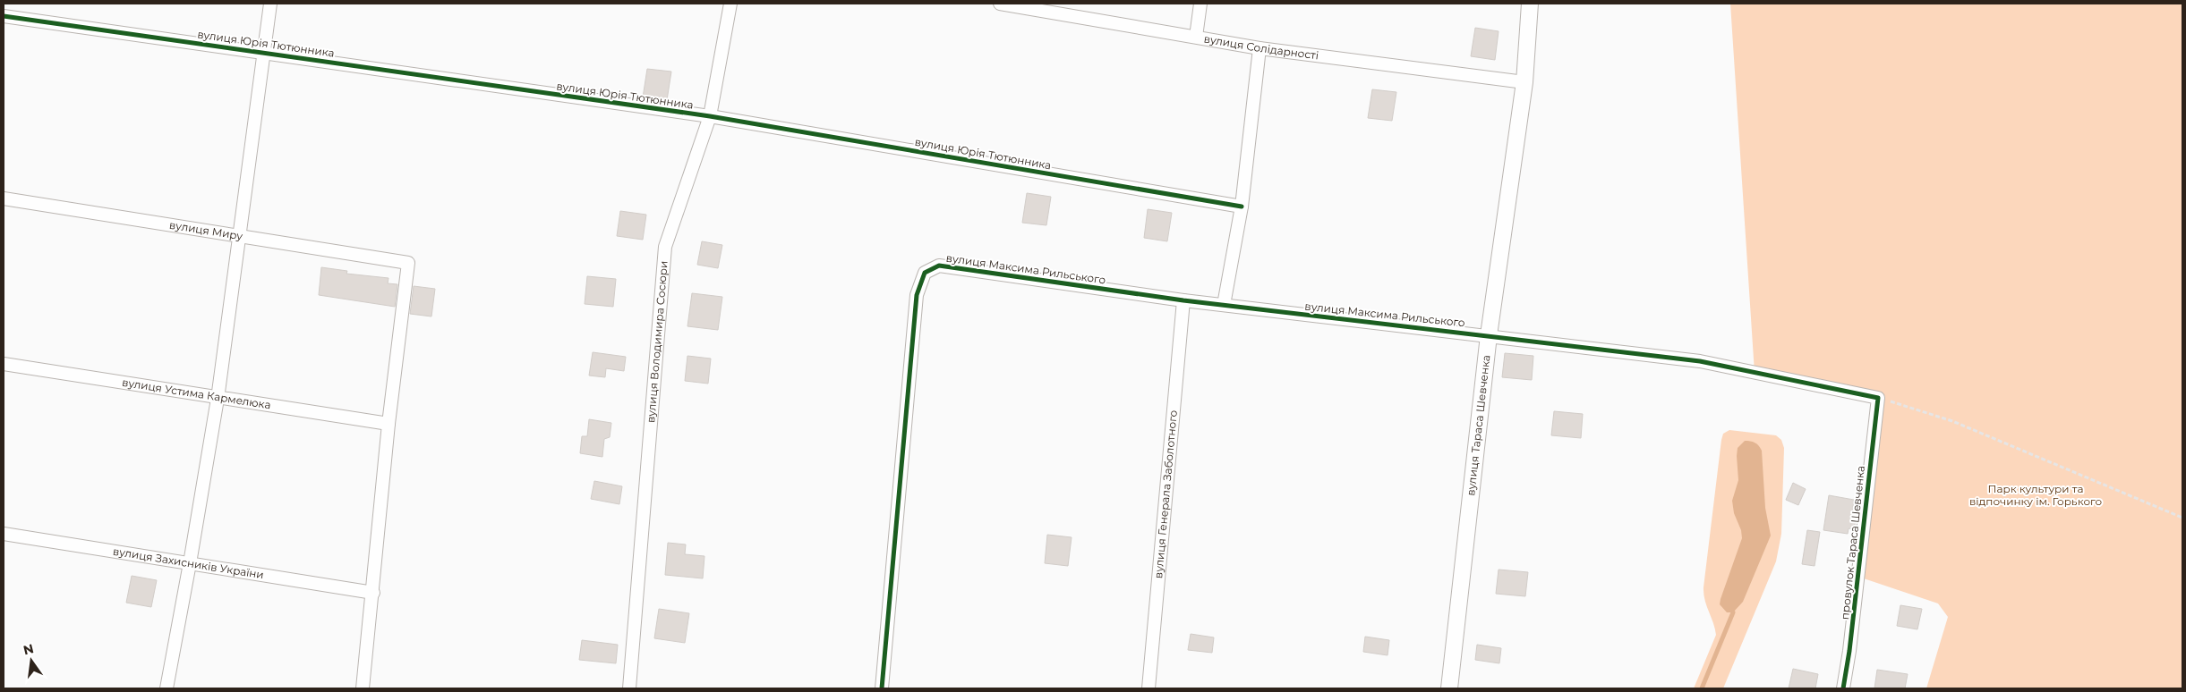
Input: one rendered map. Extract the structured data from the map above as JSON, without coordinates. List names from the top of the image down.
{
  "streets": {
    "street": [
      "вулиця Юрія Тютюнника",
      "вулиця Солідарності",
      "вулиця Миру",
      "вулиця Максима Рильського",
      "вулиця Володимира Сосюри",
      "вулиця Устима Кармелюка",
      "вулиця Тараса Шевченка",
      "вулиця Генерала Заболотного",
      "провулок Тараса Шевченка",
      "вулиця Захисників України"
    ]
  },
  "crossings": [
    ["вулиця Юрія Тютюнника", "вулиця Володимира Сосюри"],
    ["вулиця Солідарності", "вулиця Тараса Шевченка"],
    ["вулиця Миру", "вулиця Устима Кармелюка"],
    ["вулиця Максима Рильського", "вулиця Тараса Шевченка"],
    ["вулиця Максима Рильського", "вулиця Генерала Заболотного"],
    ["вулиця Максима Рильського", "провулок Тараса Шевченка"]
  ],
  "parks": ["Парк культури та відпочинку ім. Горького"],
  "north": "top"
}
